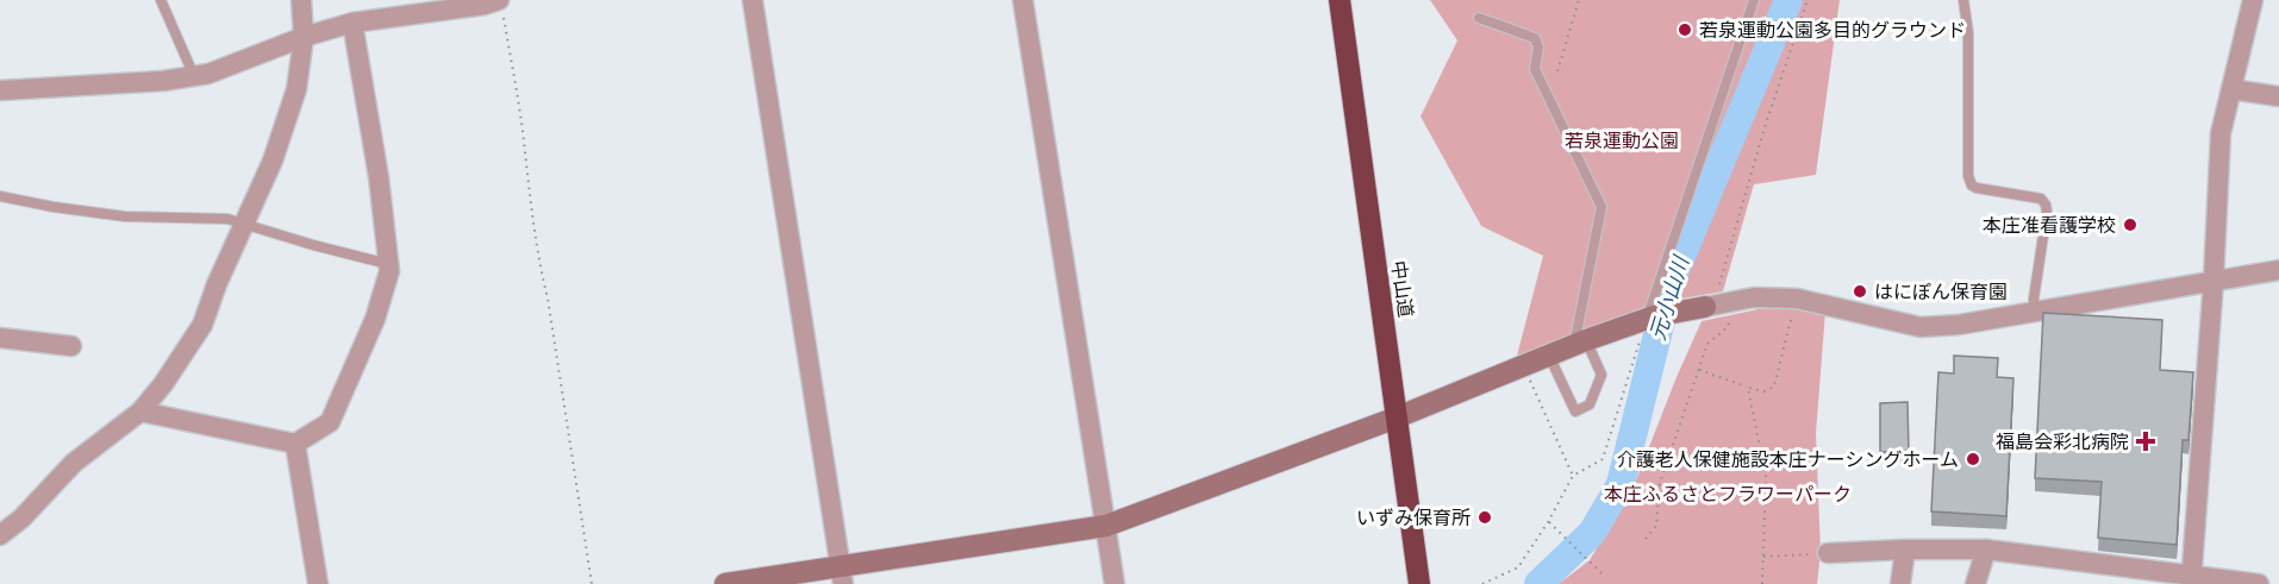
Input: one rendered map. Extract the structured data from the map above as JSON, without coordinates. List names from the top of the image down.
{
  "streets": {
    "highway": ["中山道"]
  },
  "water": ["元小山川"],
  "parks": ["若泉運動公園", "本庄ふるさとフラワーパーク"],
  "places": {
    "other": [
      "若泉運動公園多目的グラウンド",
      "本庄准看護学校",
      "はにぽん保育園",
      "介護老人保健施設本庄ナーシングホーム",
      "いずみ保育所"
    ],
    "health": ["福島会彩北病院"]
  }
}
